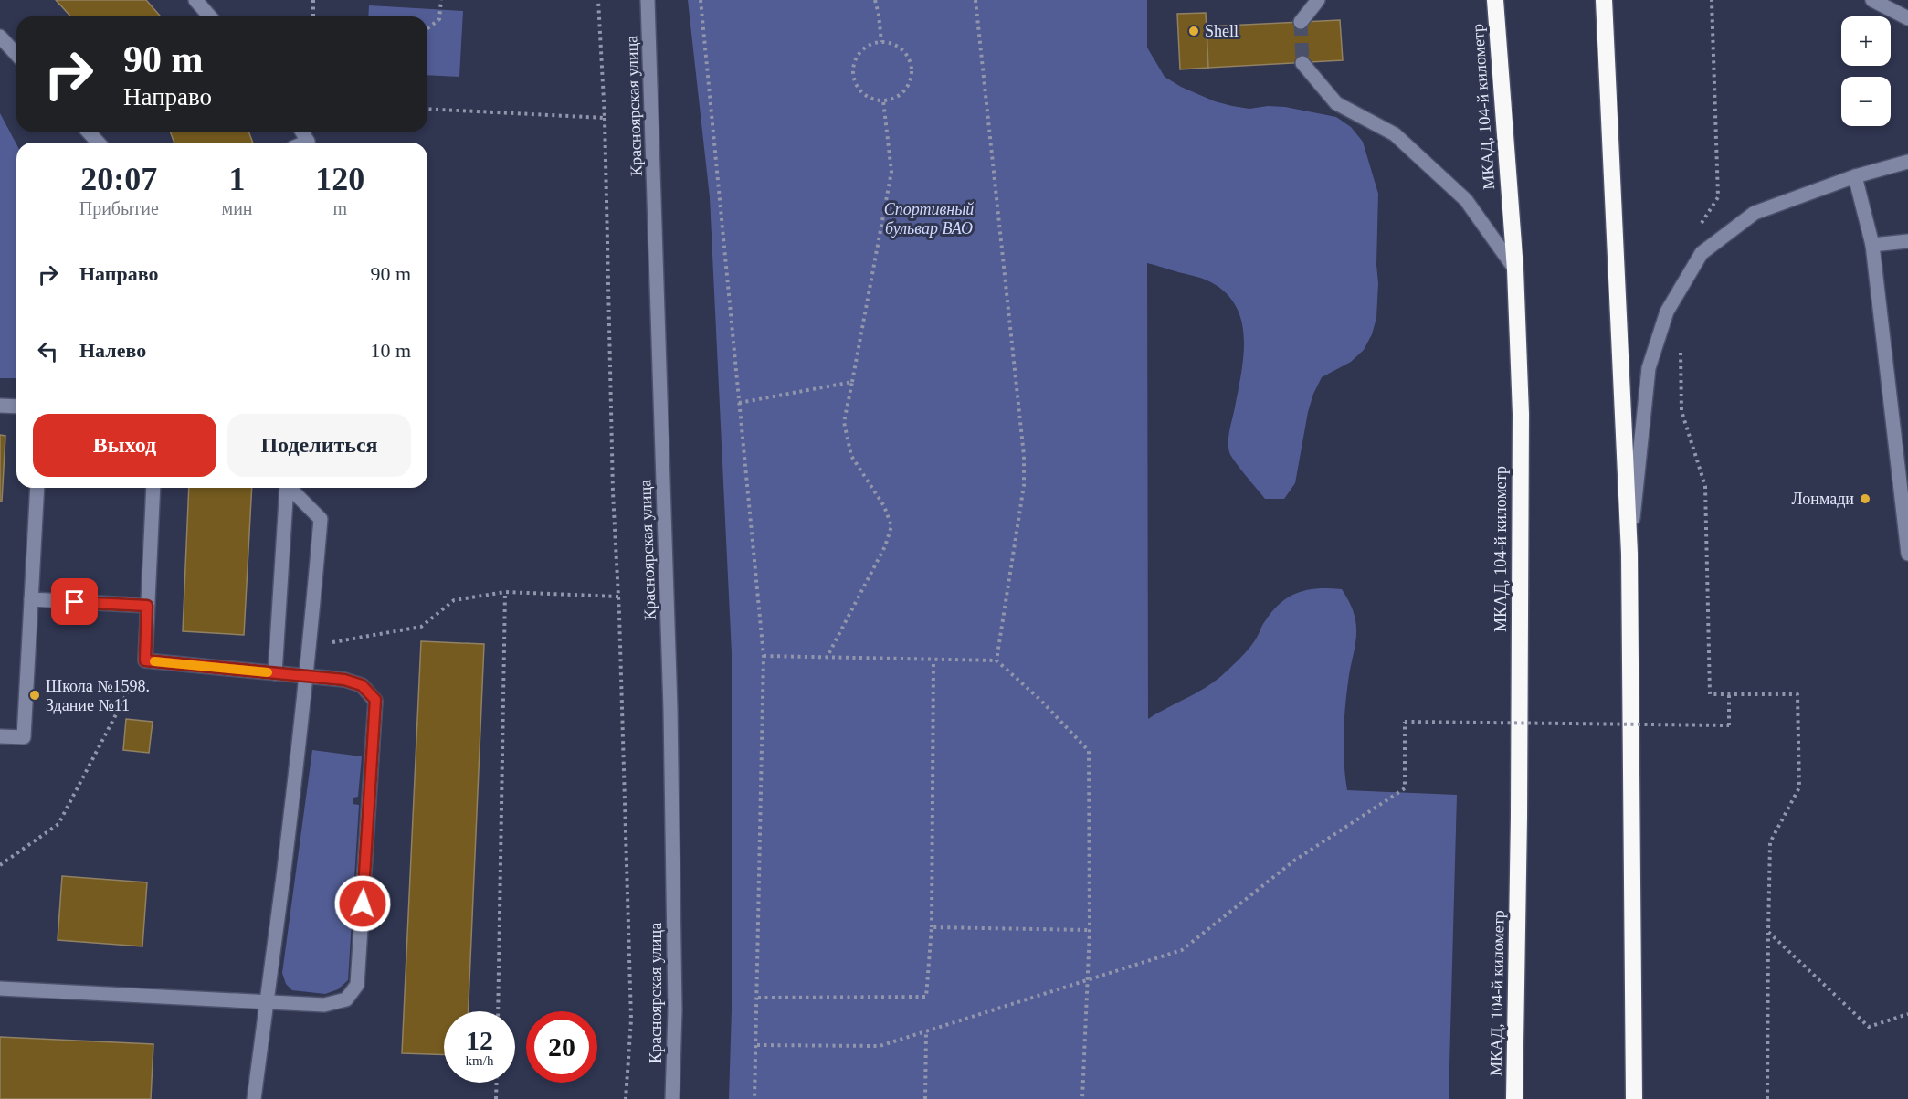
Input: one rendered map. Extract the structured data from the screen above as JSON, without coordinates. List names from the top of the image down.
{
  "streets": {
    "highway": ["МКАД, 104-й километр"],
    "street": ["Красноярская улица"]
  },
  "parks": ["Спортивный бульвар ВАО"],
  "places": ["Shell", "Лонмади", "Школа №1598. Здание №11"],
  "page": {
    "map_buttons": ["+", "−"],
    "turn": ["90 m", "Направо"],
    "eta": [
      "20:07",
      "Прибытие",
      "1",
      "мин",
      "120",
      "m"
    ],
    "list": [
      {
        "name": "Направо",
        "value": "90 m"
      },
      {
        "name": "Налево",
        "value": "10 m"
      }
    ],
    "buttons": ["Выход", "Поделиться"],
    "speed": "12 km/h",
    "limit": "20"
  }
}
